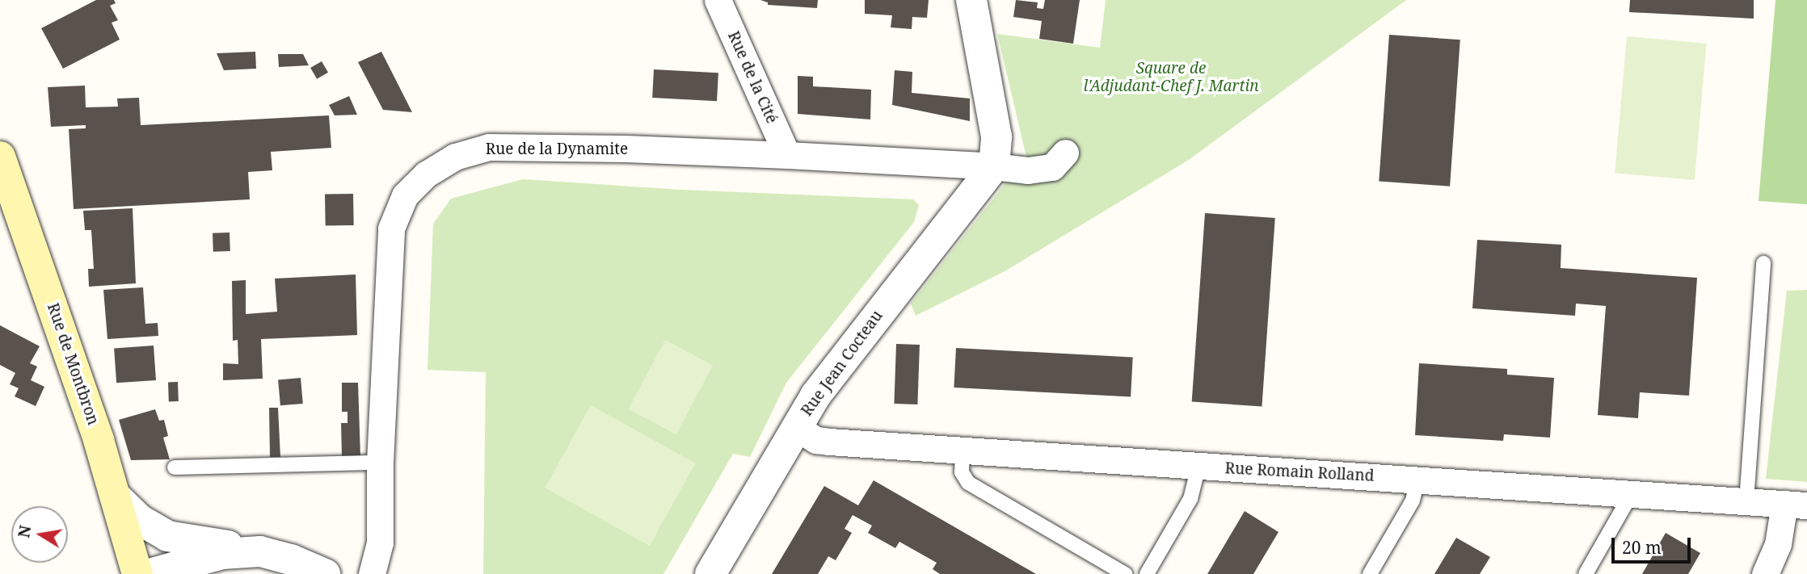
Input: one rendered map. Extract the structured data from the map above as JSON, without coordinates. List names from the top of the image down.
{
  "streets": {
    "main road": ["Rue de Montbron"],
    "street": [
      "Rue de la Cité",
      "Rue de la Dynamite",
      "Rue Jean Cocteau",
      "Rue Romain Rolland"
    ]
  },
  "crossings": [
    ["Rue de la Cité", "Rue de la Dynamite"],
    ["Rue de la Dynamite", "Rue Jean Cocteau"],
    ["Rue Jean Cocteau", "Rue Romain Rolland"]
  ],
  "parks": ["Square de l'Adjudant-Chef J. Martin"],
  "scale_bar": "20 m",
  "north": "left"
}
